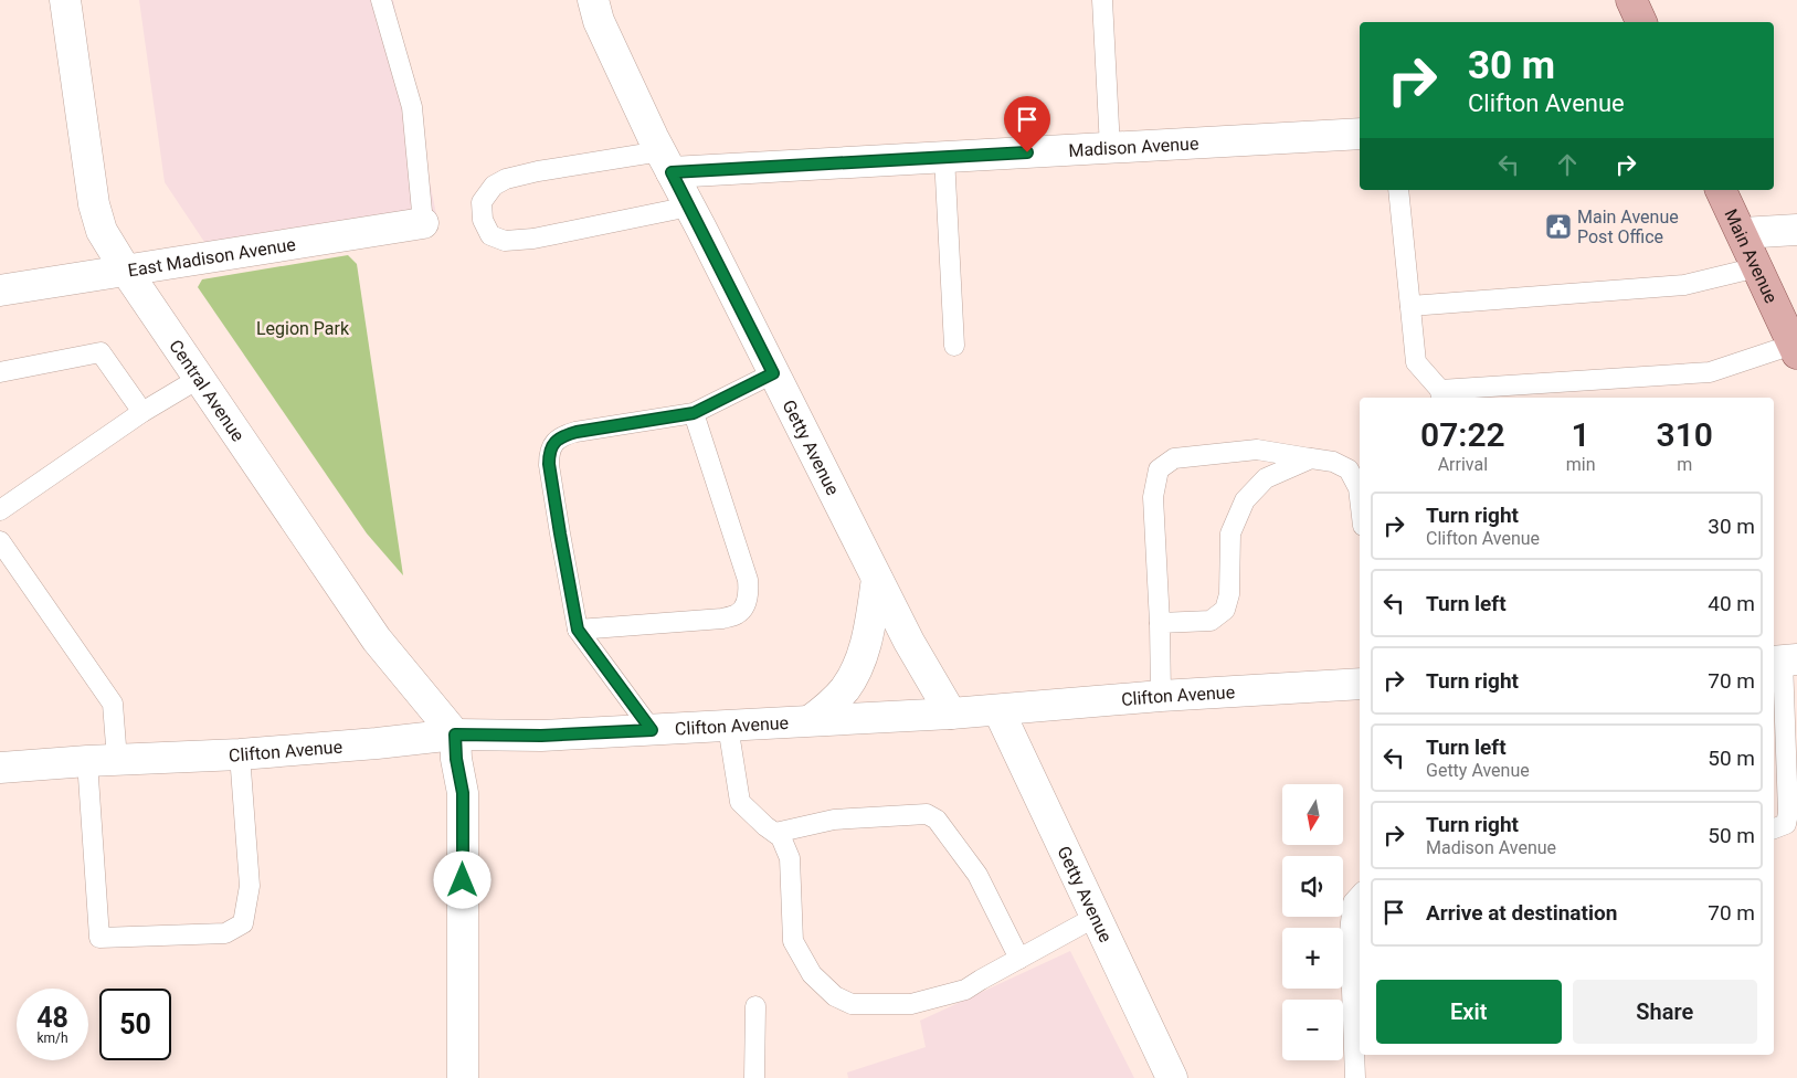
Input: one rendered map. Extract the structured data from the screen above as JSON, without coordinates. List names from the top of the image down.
{
  "streets": {
    "main road": ["Main Avenue"],
    "street": [
      "Madison Avenue",
      "East Madison Avenue",
      "Central Avenue",
      "Getty Avenue",
      "Clifton Avenue"
    ]
  },
  "crossings": [
    ["Madison Avenue", "Getty Avenue"],
    ["East Madison Avenue", "Central Avenue"],
    ["Central Avenue", "Clifton Avenue"],
    ["Getty Avenue", "Clifton Avenue"]
  ],
  "parks": ["Legion Park"],
  "places": {
    "public building": ["Main Avenue Post Office"]
  },
  "north": "bottom",
  "page": {
    "turn": ["30 m", "Clifton Avenue"],
    "eta": [
      "07:22",
      "Arrival",
      "1",
      "min",
      "310",
      "m"
    ],
    "list": [
      {
        "name": "Turn right",
        "note": "Clifton Avenue",
        "value": "30 m"
      },
      {
        "name": "Turn left",
        "value": "40 m"
      },
      {
        "name": "Turn right",
        "value": "70 m"
      },
      {
        "name": "Turn left",
        "note": "Getty Avenue",
        "value": "50 m"
      },
      {
        "name": "Turn right",
        "note": "Madison Avenue",
        "value": "50 m"
      },
      {
        "name": "Arrive at destination",
        "value": "70 m"
      }
    ],
    "map_buttons": ["+", "−"],
    "buttons": ["Exit", "Share"],
    "speed": "48 km/h",
    "limit": "50"
  }
}
